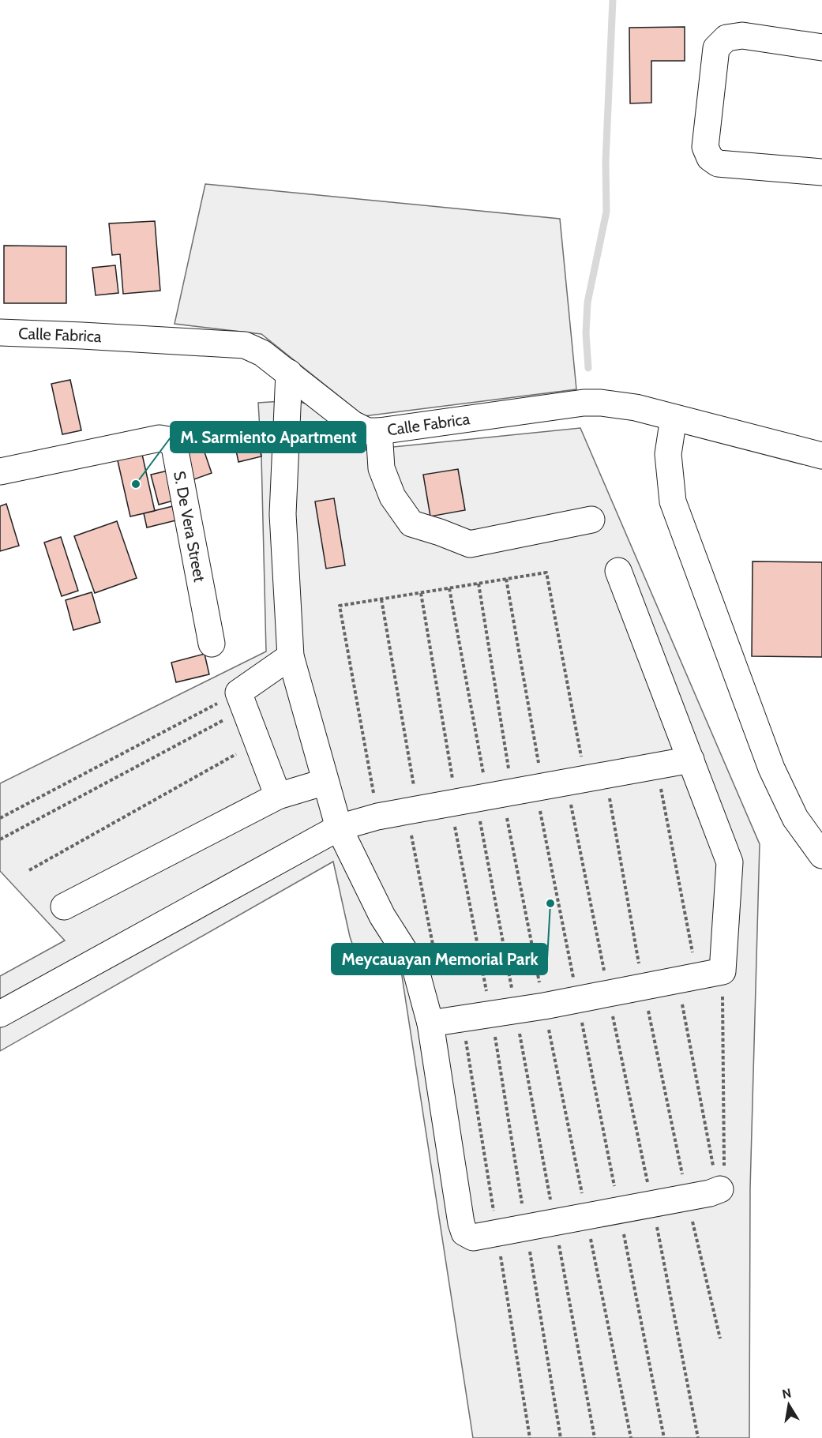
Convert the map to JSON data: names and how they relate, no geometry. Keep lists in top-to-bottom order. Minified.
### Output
{"streets":{"street":["Calle Fabrica","S. De Vera Street"]},"places":["M. Sarmiento Apartment","Meycauayan Memorial Park"],"north":"top"}
